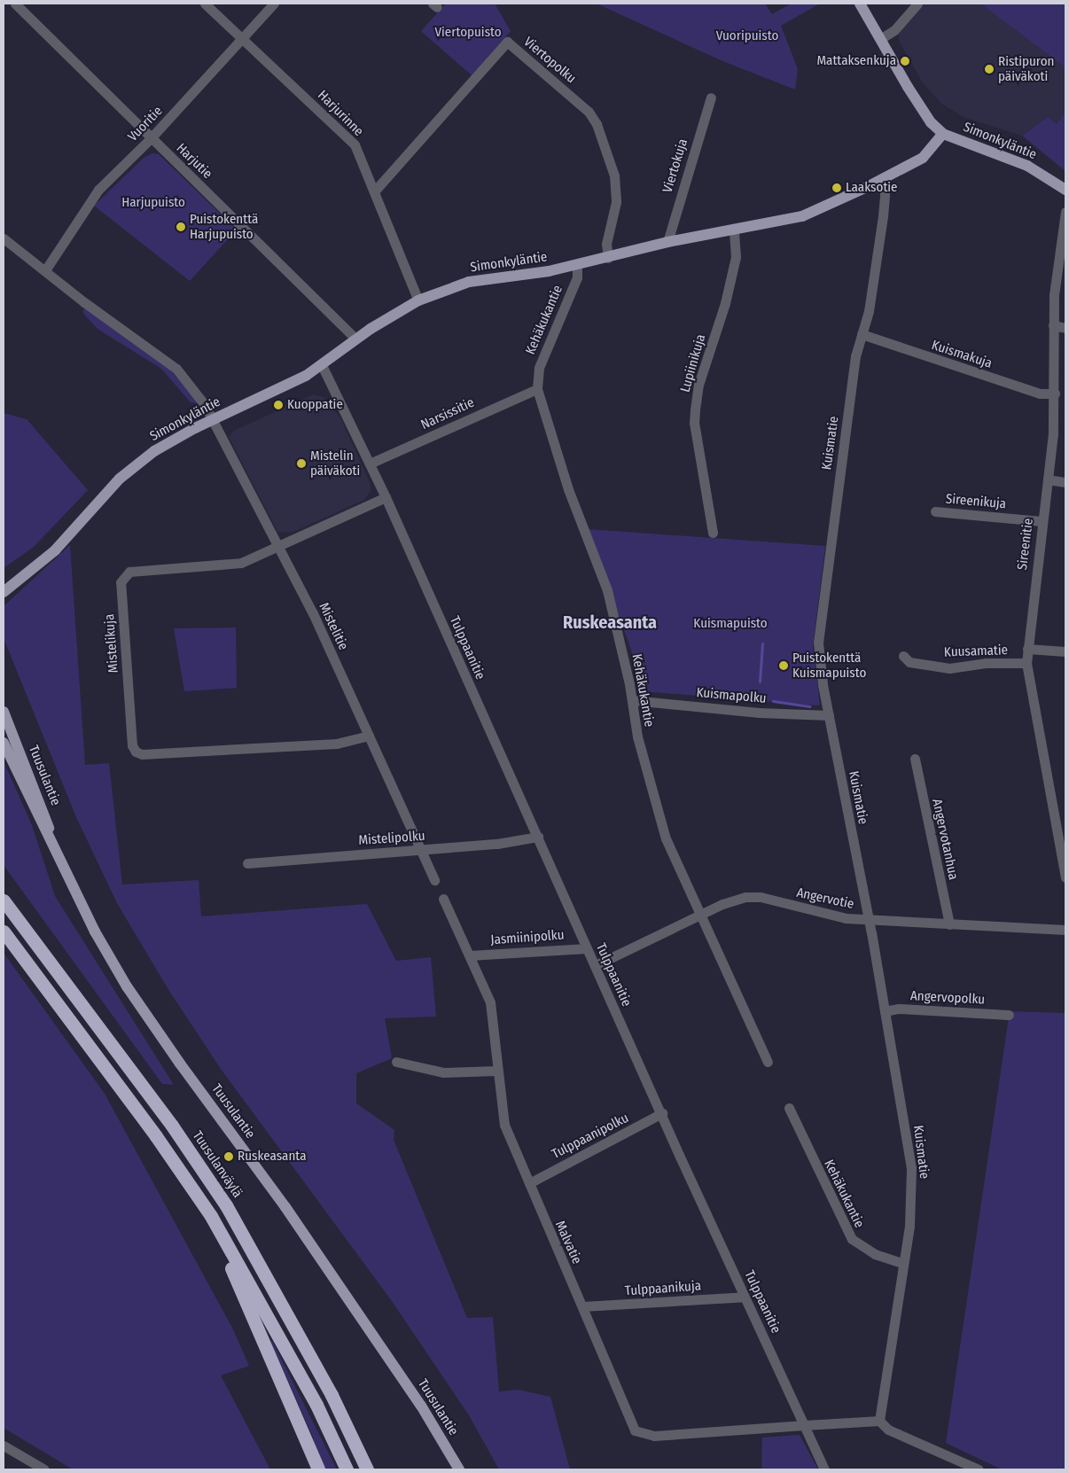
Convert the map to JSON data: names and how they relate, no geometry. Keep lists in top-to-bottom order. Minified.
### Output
{"streets":{"highway":["Tuusulanväylä"],"main road":["Simonkyläntie","Tuusulantie"],"street":["Viertopolku","Harjurinne","Vuoritie","Harjutie","Viertokuja","Kehäkukantie","Kuismakuja","Lupiinikuja","Narsissitie","Kuismatie","Sireenikuja","Sireenitie","Mistelitie","Mistelikuja","Tulppaanitie","Kuusamatie","Kuismapolku","Mistelipolku","Angervotanhua","Angervotie","Jasmiinipolku","Angervopolku","Tulppaanipolku","Malvatie","Tulppaanikuja"]},"crossings":[["Viertopolku","Harjurinne"],["Viertopolku","Simonkyläntie"],["Harjurinne","Vuoritie"],["Harjurinne","Simonkyläntie"],["Vuoritie","Harjutie"],["Simonkyläntie","Harjutie"],["Simonkyläntie","Viertokuja"],["Simonkyläntie","Kehäkukantie"],["Simonkyläntie","Lupiinikuja"],["Simonkyläntie","Kuismatie"],["Simonkyläntie","Mistelitie"],["Simonkyläntie","Tulppaanitie"],["Kehäkukantie","Narsissitie"],["Kehäkukantie","Kuismatie"],["Kehäkukantie","Kuismapolku"],["Kehäkukantie","Angervotie"],["Kuismakuja","Kuismatie"],["Kuismakuja","Sireenitie"],["Narsissitie","Tulppaanitie"],["Kuismatie","Kuismapolku"],["Kuismatie","Angervotie"],["Kuismatie","Angervopolku"],["Sireenikuja","Sireenitie"],["Sireenitie","Kuusamatie"],["Mistelitie","Mistelikuja"],["Mistelitie","Mistelipolku"],["Mistelikuja","Tulppaanitie"],["Tulppaanitie","Mistelipolku"],["Tulppaanitie","Angervotie"],["Tulppaanitie","Jasmiinipolku"],["Tulppaanitie","Tulppaanipolku"],["Tulppaanitie","Malvatie"],["Tulppaanitie","Tulppaanikuja"],["Angervotanhua","Angervotie"],["Jasmiinipolku","Malvatie"],["Tulppaanipolku","Malvatie"],["Malvatie","Tulppaanikuja"]],"districts":["Ruskeasanta"],"parks":["Viertopuisto","Vuoripuisto","Harjupuisto","Kuismapuisto"],"places":["Mattaksenkuja","Ristipuron päiväkoti","Laaksotie","Puistokenttä Harjupuisto","Kuoppatie","Mistelin päiväkoti","Puistokenttä Kuismapuisto","Ruskeasanta"]}
